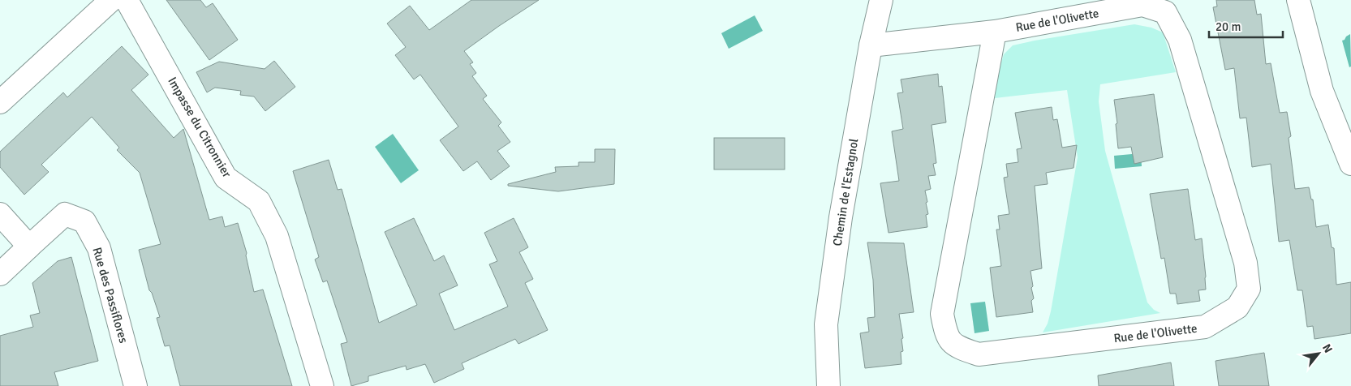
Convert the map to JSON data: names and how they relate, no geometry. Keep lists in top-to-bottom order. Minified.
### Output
{"streets":{"street":["Rue de l'Olivette","Impasse du Citronnier","Chemin de l'Estagnol","Rue des Passiflores"]},"crossings":[["Rue de l'Olivette","Chemin de l'Estagnol"]],"scale_bar":"20 m","north":"top right"}
